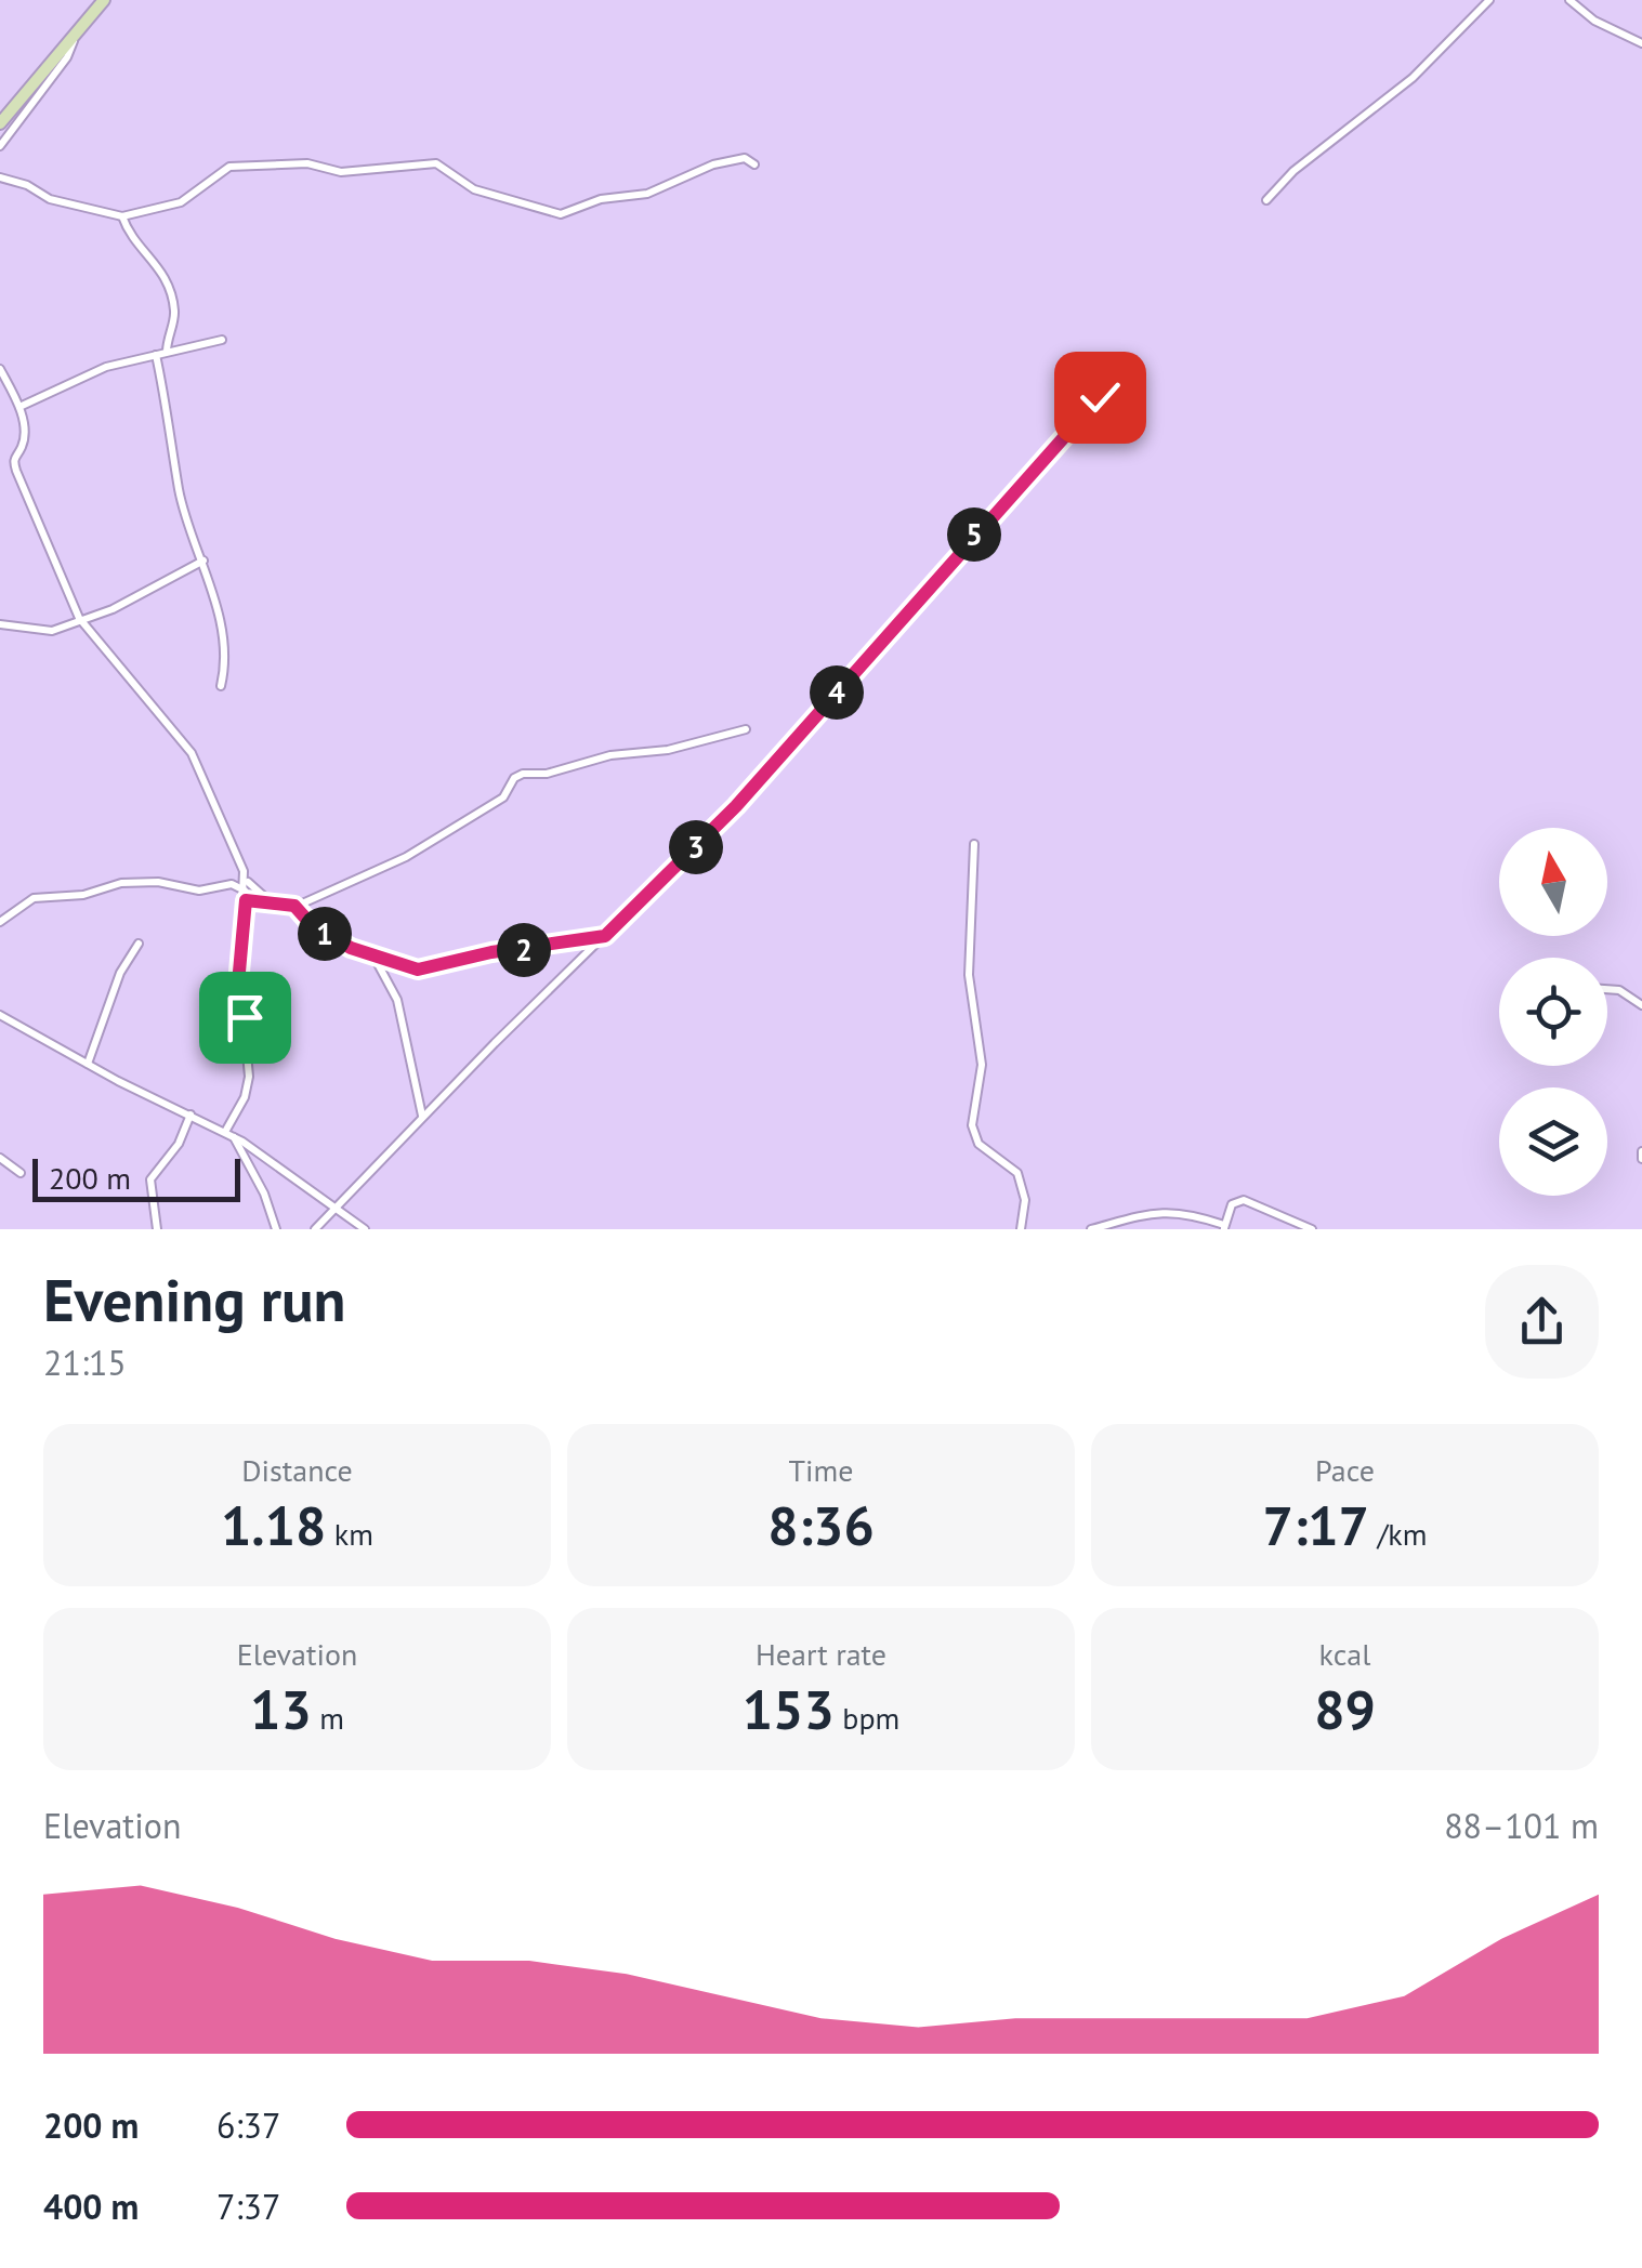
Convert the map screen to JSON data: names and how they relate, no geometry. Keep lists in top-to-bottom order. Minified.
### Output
{"scale_bar":"200 m","north":"top","page":{"pins":["5","4","3","1","2"],"scale":"200 m","heading":["Evening run","21:15"],"stats":[["Distance","1.18 km"],["Time","8:36"],["Pace","7:17 /km"],["Elevation","13 m"],["Heart rate","153 bpm"],["kcal","89"]],"chart":["Elevation","88–101 m"],"list":[{"name":"200 m","note":"6:37"},{"name":"400 m","note":"7:37"}]}}
